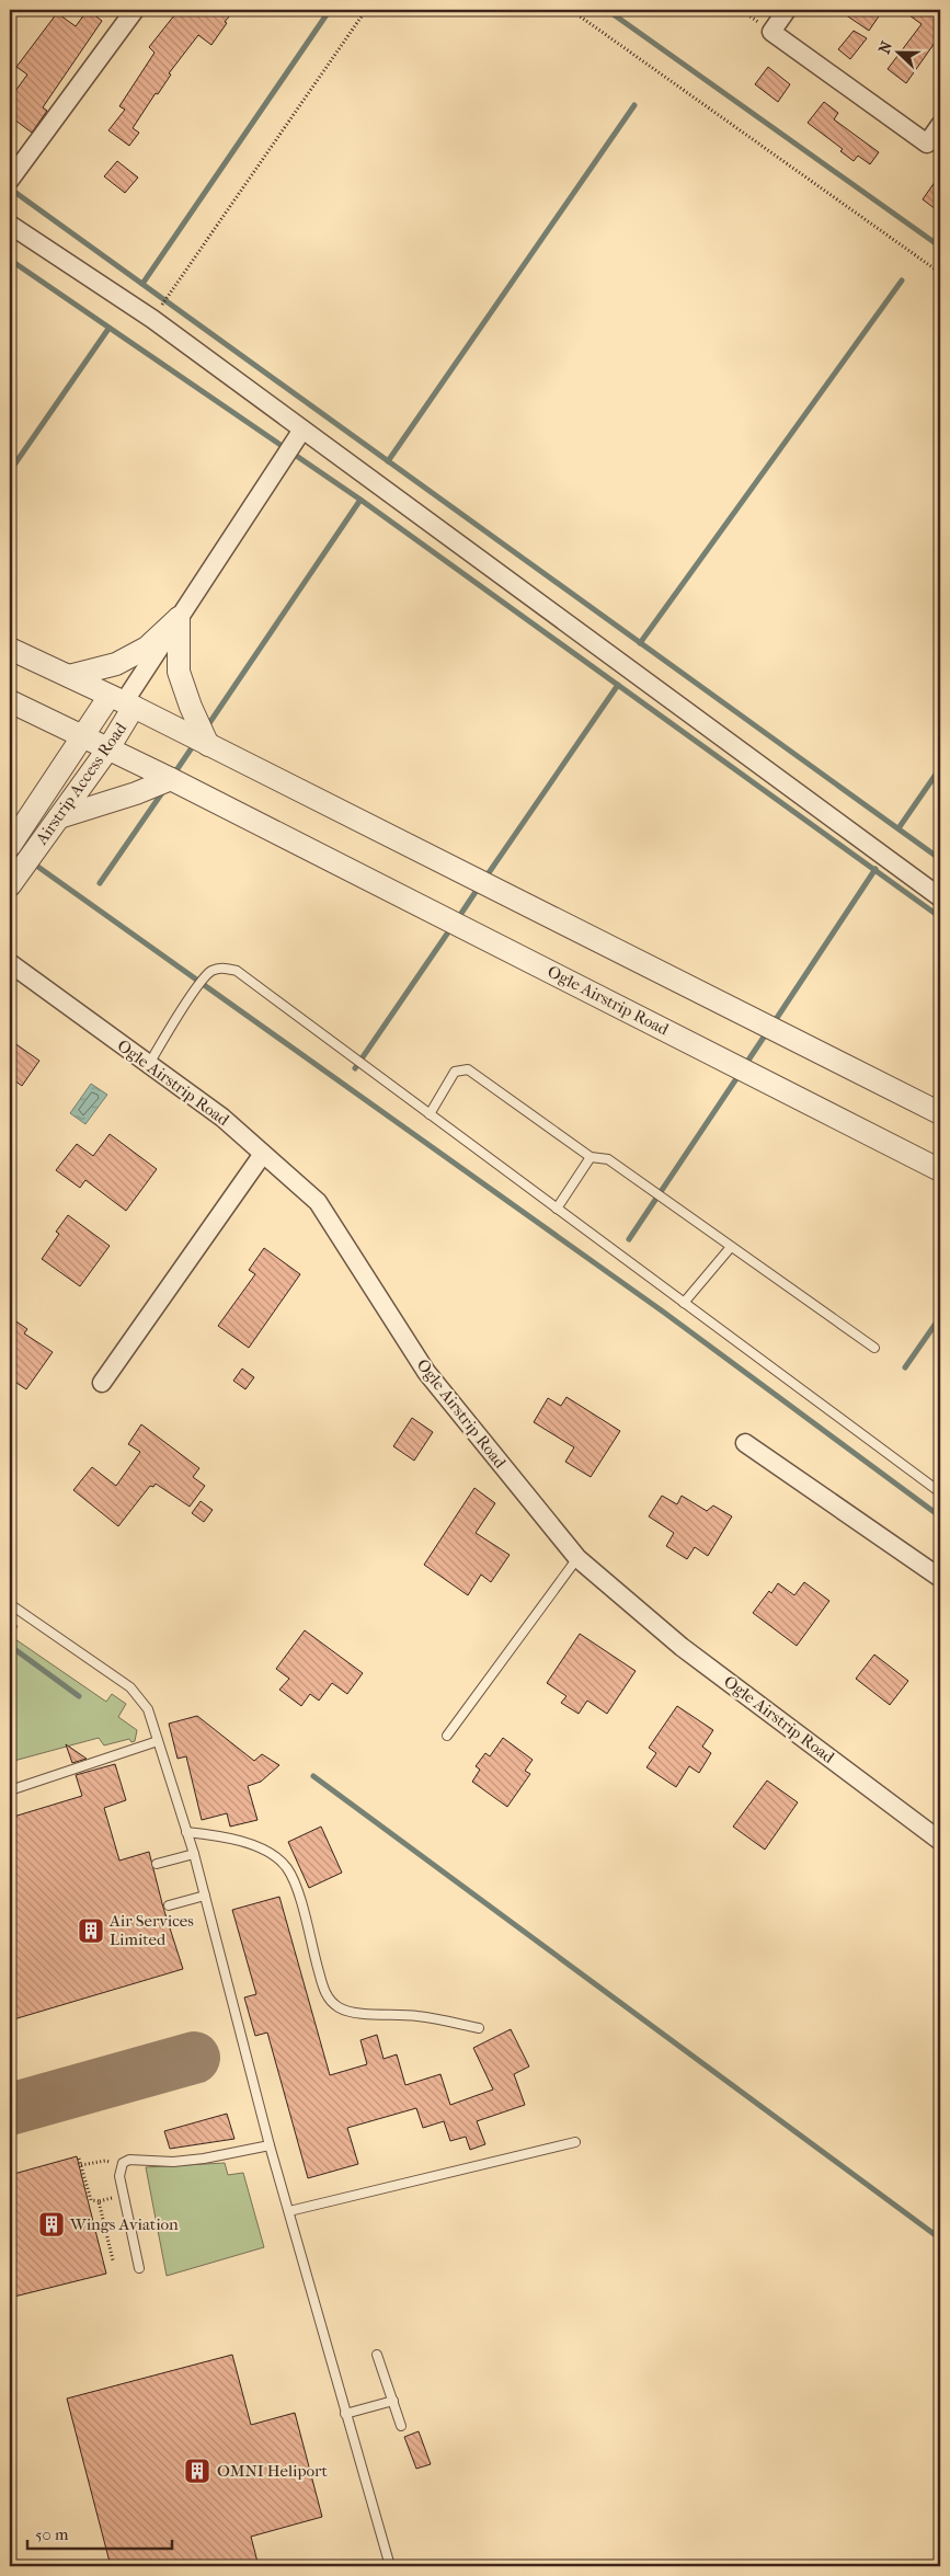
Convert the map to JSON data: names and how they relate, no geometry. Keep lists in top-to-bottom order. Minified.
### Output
{"streets":{"street":["Airstrip Access Road","Ogle Airstrip Road"]},"crossings":[["Airstrip Access Road","Ogle Airstrip Road"]],"places":{"building":["Air Services Limited","Wings Aviation","OMNI Heliport"]},"scale_bar":"50 m","north":"left"}
